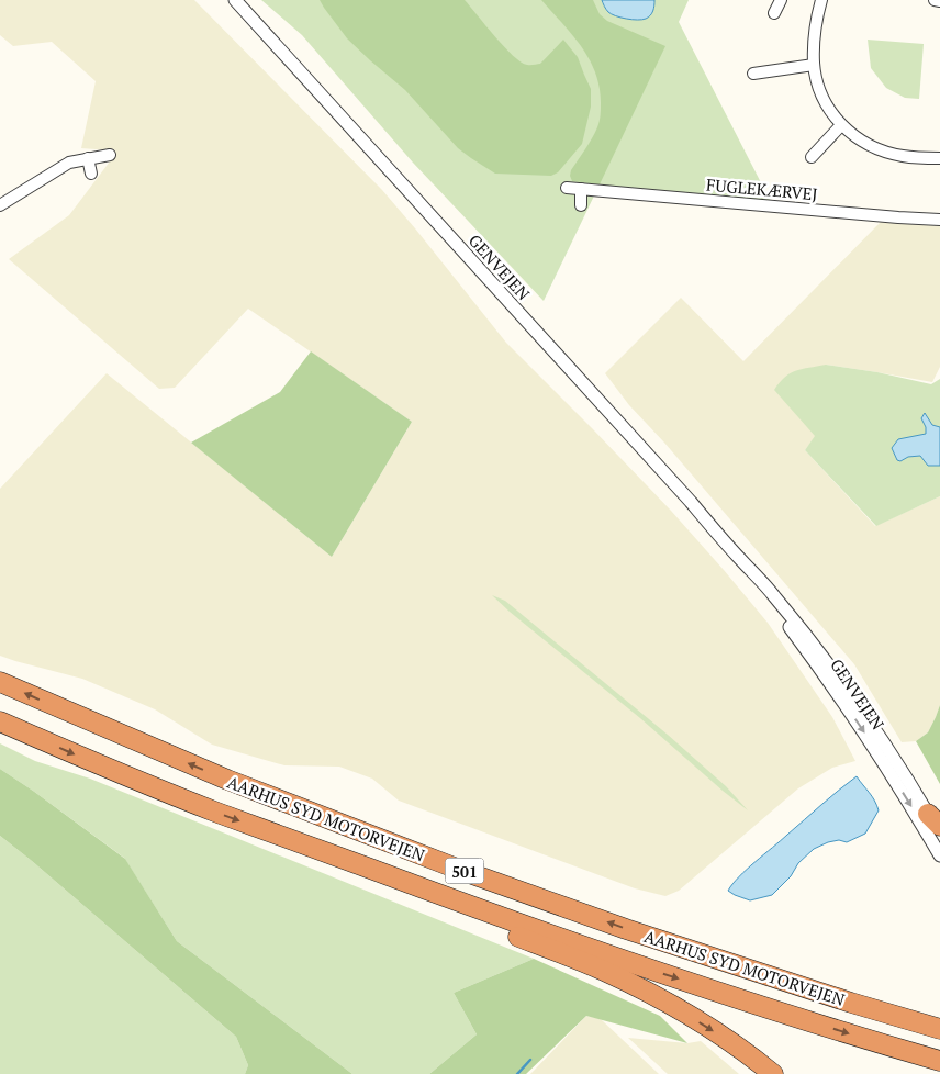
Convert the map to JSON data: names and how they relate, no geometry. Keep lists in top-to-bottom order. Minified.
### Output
{"streets":{"highway":["AARHUS SYD MOTORVEJEN","501"],"street":["FUGLEKÆRVEJ","GENVEJEN"]}}
